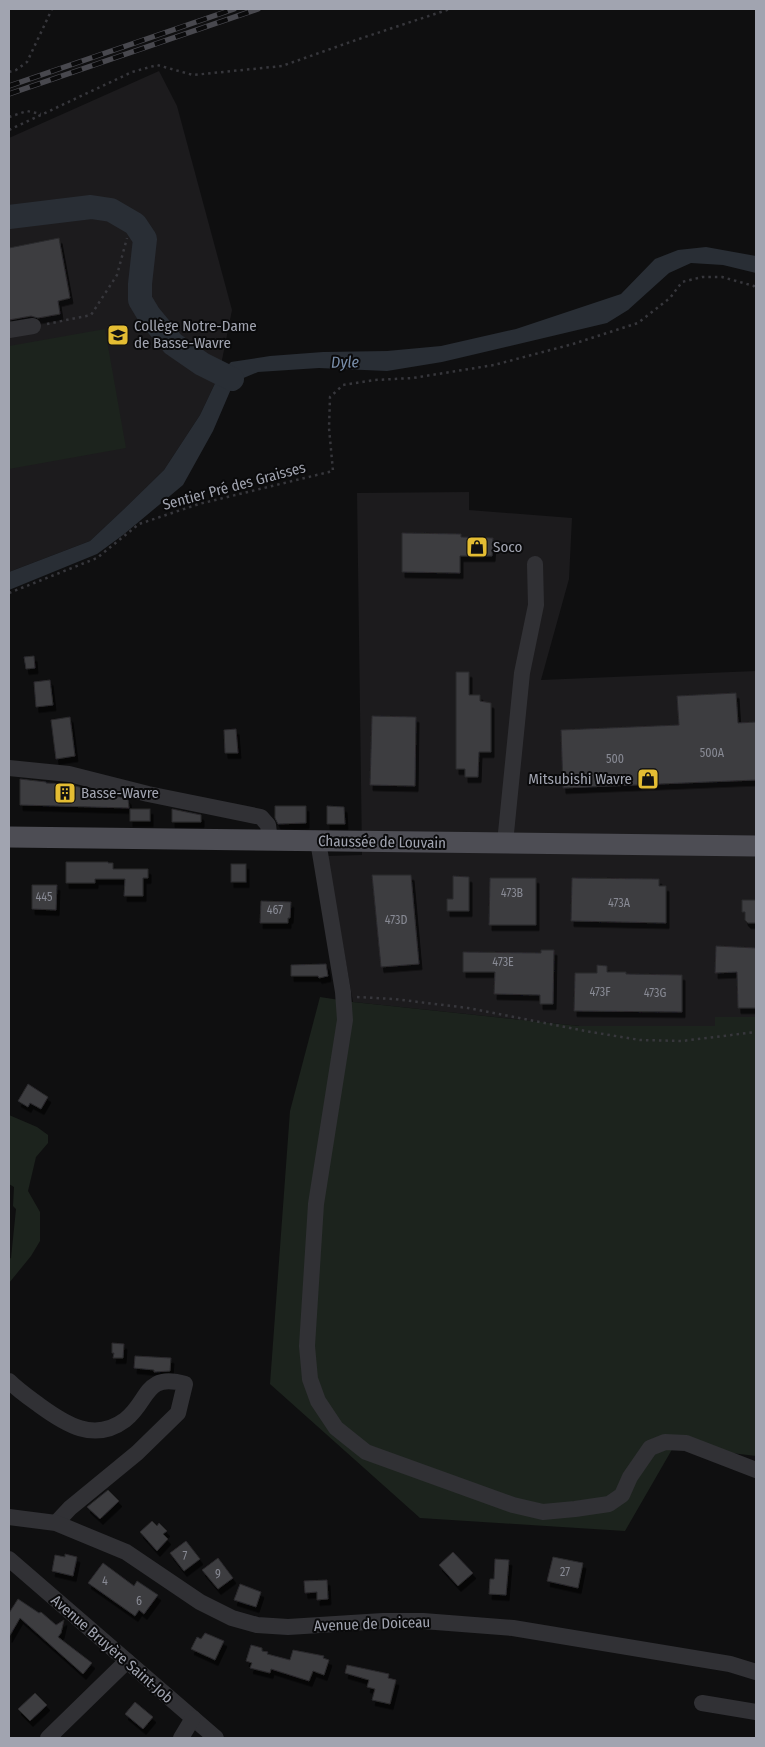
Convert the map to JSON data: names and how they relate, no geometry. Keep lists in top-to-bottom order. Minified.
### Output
{"streets":{"main road":["Chaussée de Louvain"],"street":["Avenue de Doiceau","Avenue Bruyère Saint-Job"],"path":["Sentier Pré des Graisses"]},"water":["Dyle"],"places":{"school or university":["Collège Notre-Dame de Basse-Wavre"],"shop":["Soco","Mitsubishi Wavre"],"building":["Basse-Wavre"]},"house_numbers":["500A","500","473B","445","473A","467","473D","473E","473F","473G","7","27","9","4","6"]}
